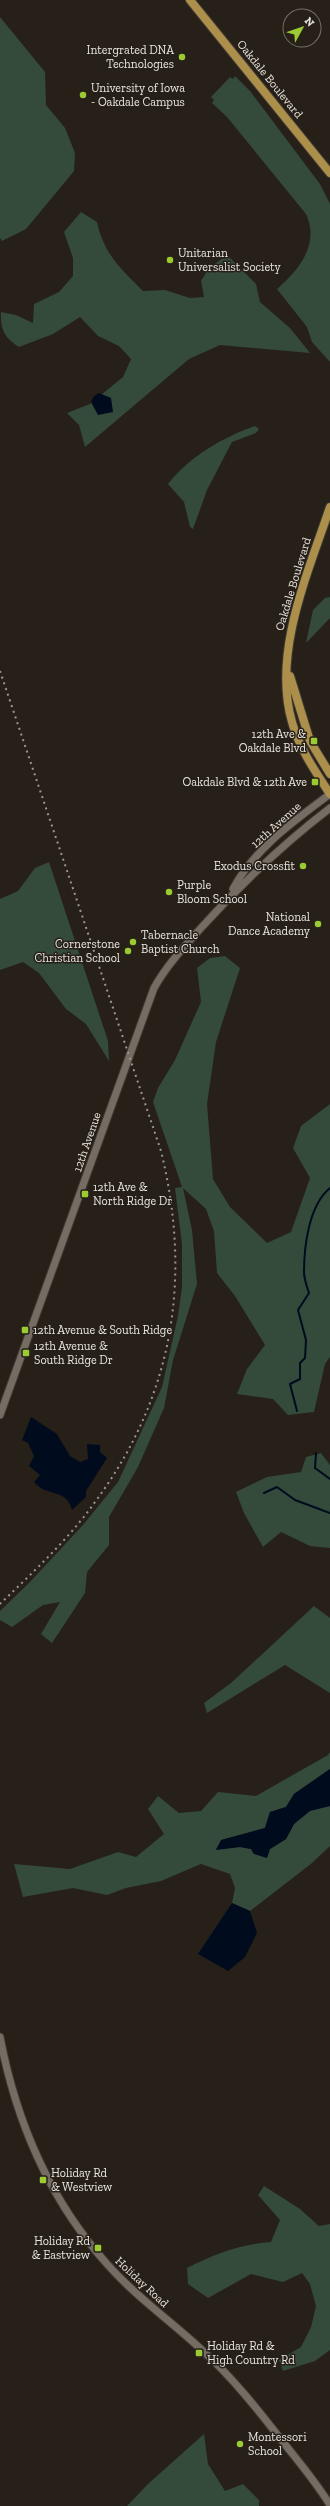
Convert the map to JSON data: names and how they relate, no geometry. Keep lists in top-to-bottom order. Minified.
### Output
{"streets":{"main road":["Oakdale Boulevard"],"street":["12th Avenue","Holiday Road"]},"crossings":[["Oakdale Boulevard","12th Avenue"]],"places":{"other":["Intergrated DNA Technologies","University of Iowa - Oakdale Campus","Unitarian Universalist Society","Exodus Crossfit","Purple Bloom School","National Dance Academy","Tabernacle Baptist Church","Cornerstone Christian School","Montessori School"],"transit":["12th Ave & Oakdale Blvd","Oakdale Blvd & 12th Ave","12th Ave & North Ridge Dr","12th Avenue & South Ridge","12th Avenue & South Ridge Dr","Holiday Rd & Westview","Holiday Rd & Eastview","Holiday Rd & High Country Rd"]},"north":"top right"}
